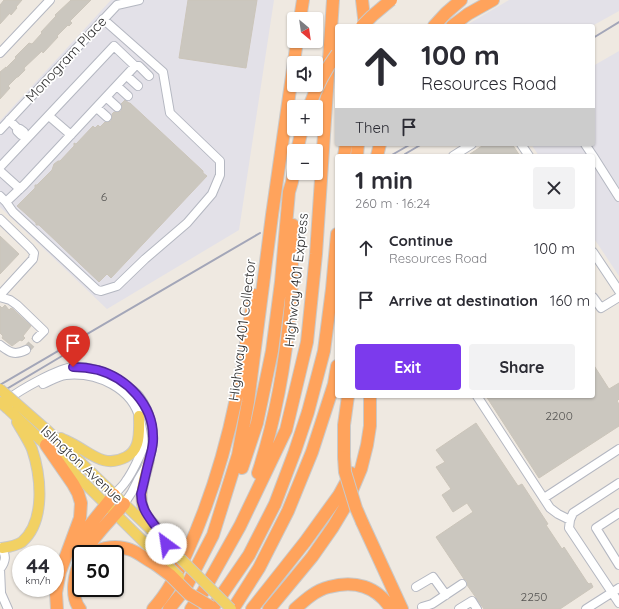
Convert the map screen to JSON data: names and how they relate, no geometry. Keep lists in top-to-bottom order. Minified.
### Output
{"streets":{"highway":["Highway 401 Express","Highway 401 Collector"],"main road":["Islington Avenue"],"street":["Monogram Place"]},"house_numbers":["6","2200","2250"],"north":"bottom right","page":{"map_buttons":["+","−"],"turn":["100 m","Resources Road"],"then":"Then","heading":["1 min","260 m · 16:24"],"list":[{"name":"Continue","note":"Resources Road","value":"100 m"},{"name":"Arrive at destination","value":"160 m"}],"buttons":["Exit","Share"],"speed":"44 km/h","limit":"50"}}
